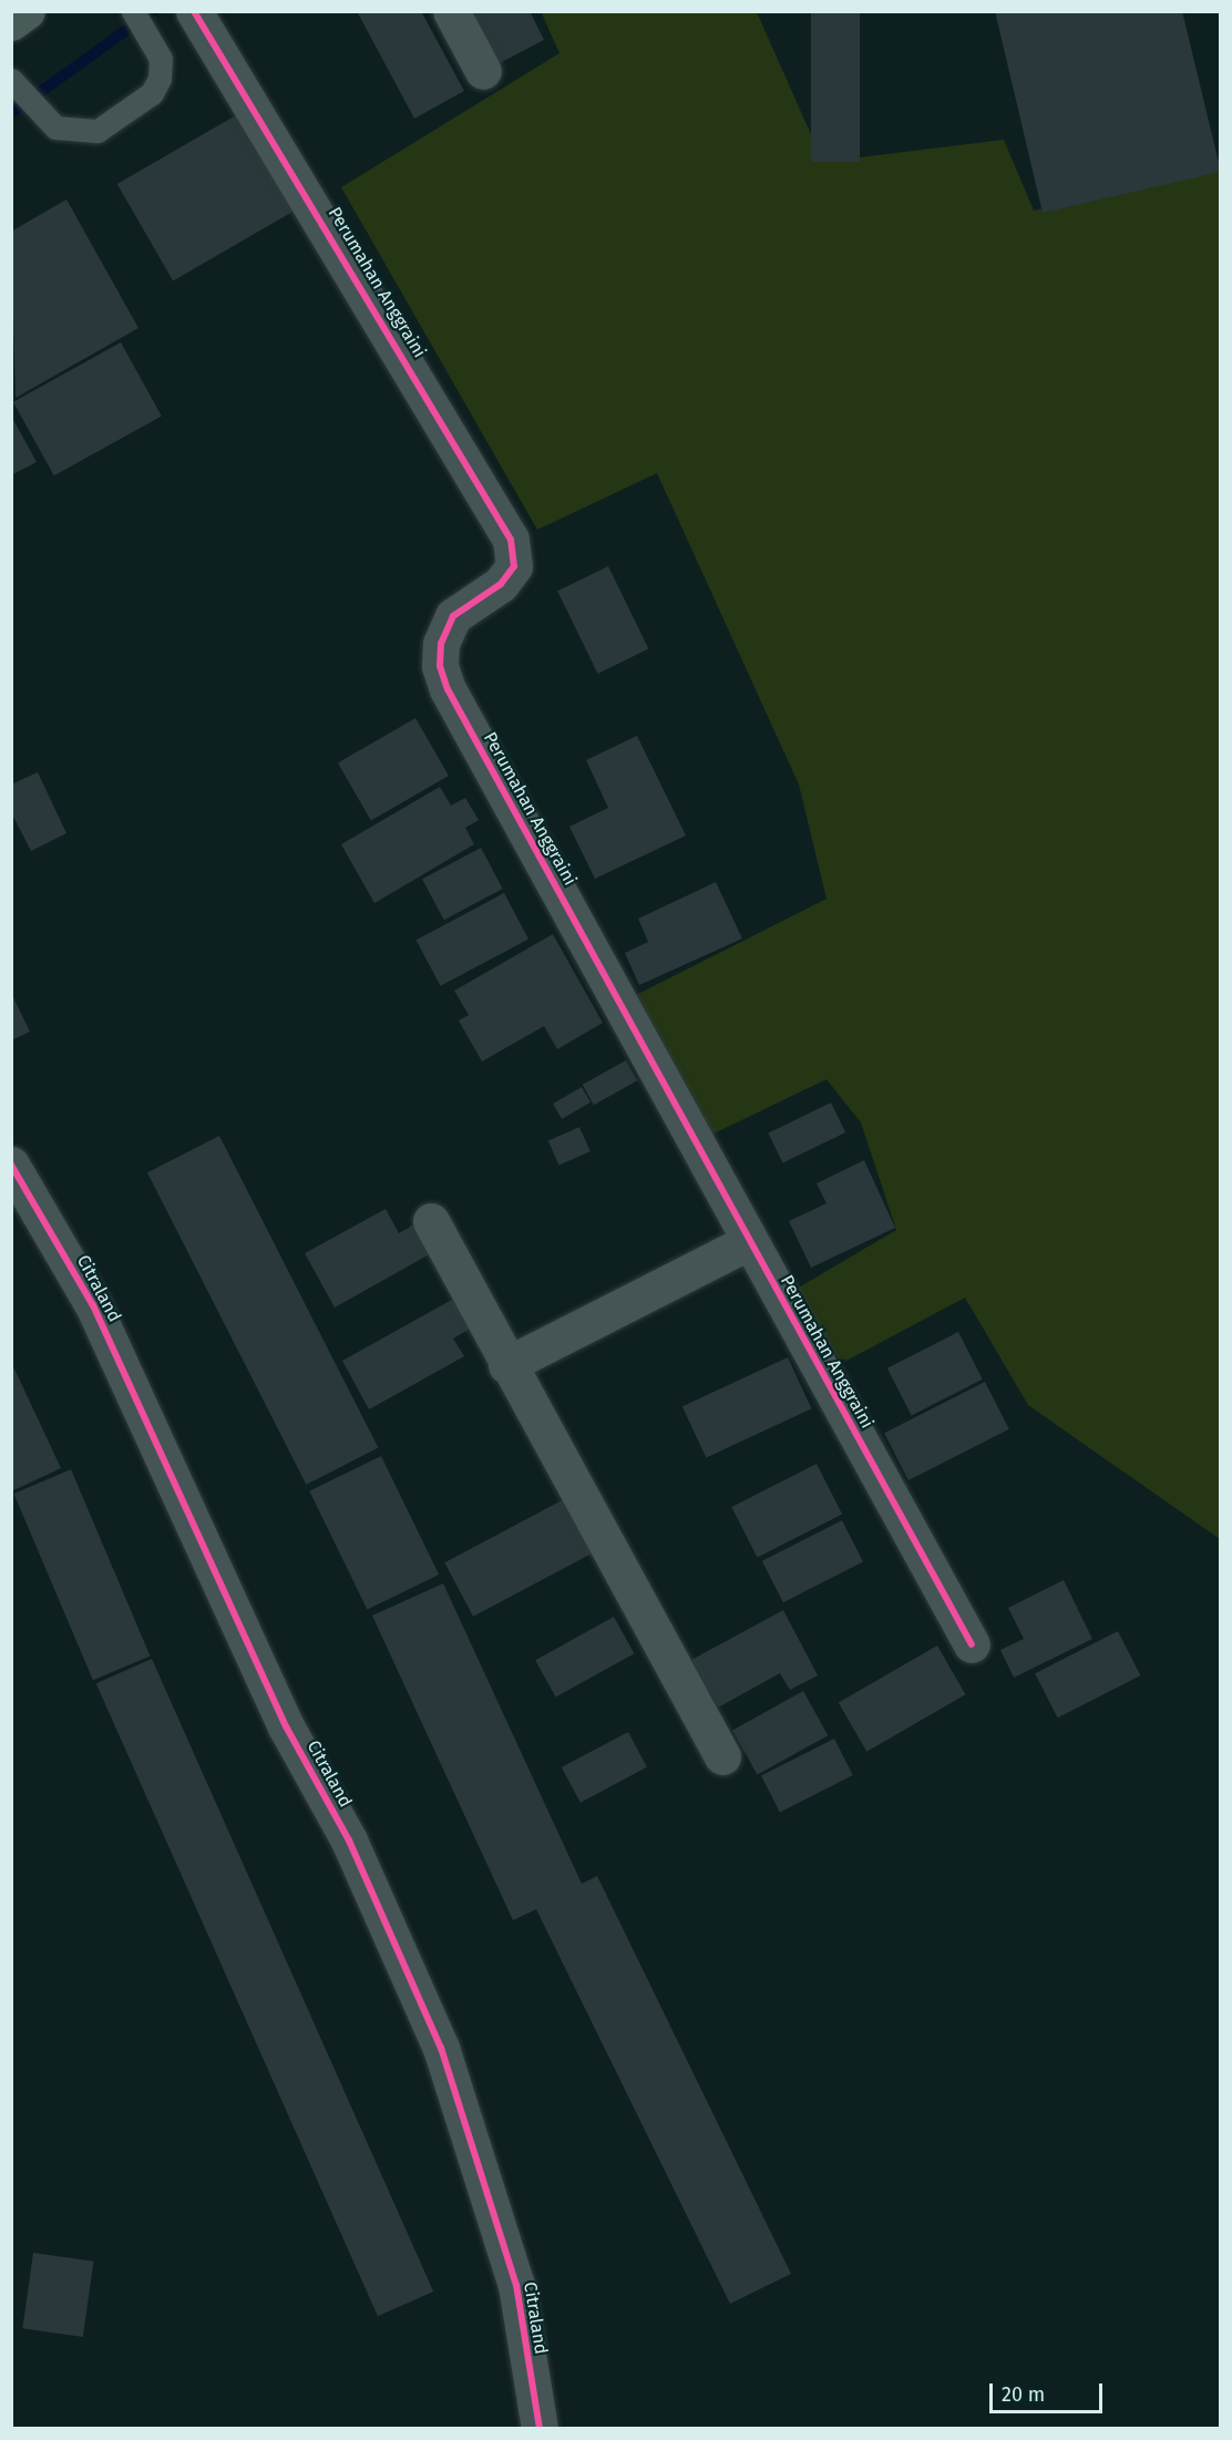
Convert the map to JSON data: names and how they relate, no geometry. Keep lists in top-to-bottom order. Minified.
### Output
{"streets":{"street":["Perumahan Anggraini","Citraland"]},"scale_bar":"20 m"}
